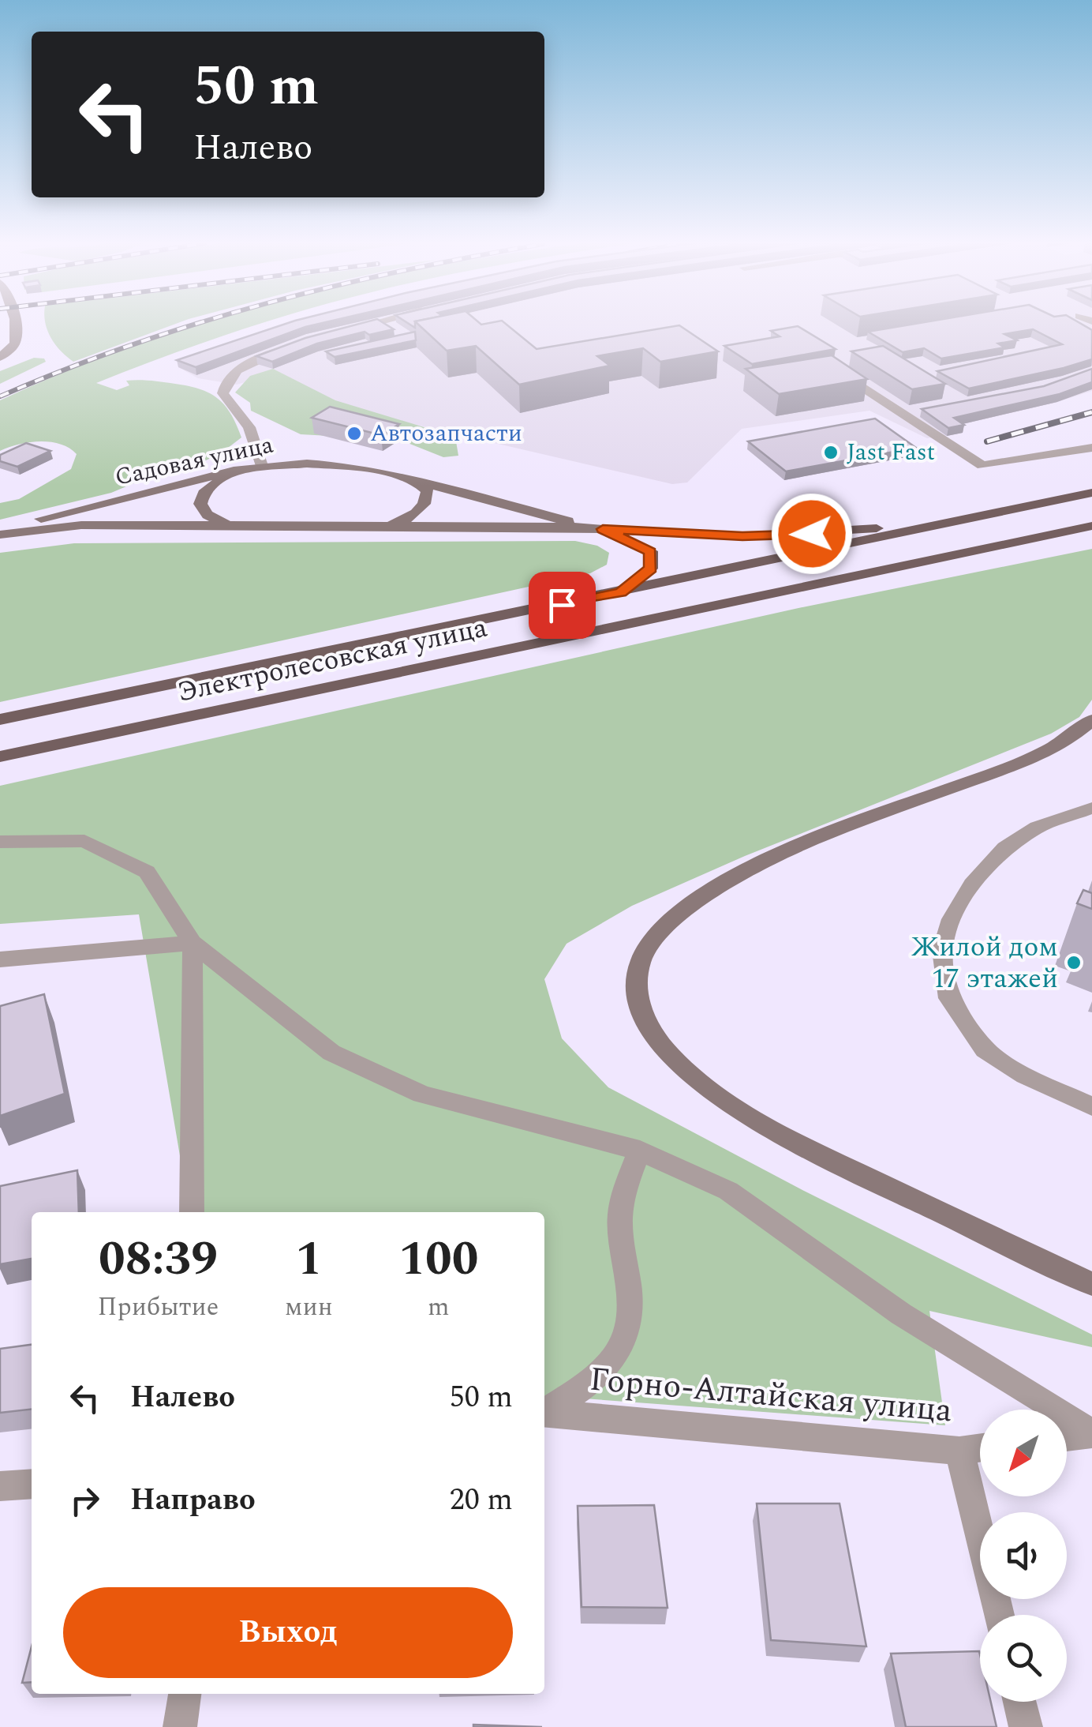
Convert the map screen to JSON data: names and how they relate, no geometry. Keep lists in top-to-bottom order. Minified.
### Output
{"streets":{"main road":["Электролесовская улица"],"street":["Садовая улица","Горно-Алтайская улица"]},"places":["Автозапчасти","Jast Fast","Жилой дом 17 этажей"],"north":"bottom left","page":{"turn":["50 m","Налево"],"eta":["08:39","Прибытие","1","мин","100","m"],"list":[{"name":"Налево","value":"50 m"},{"name":"Направо","value":"20 m"}],"buttons":"Выход"}}
